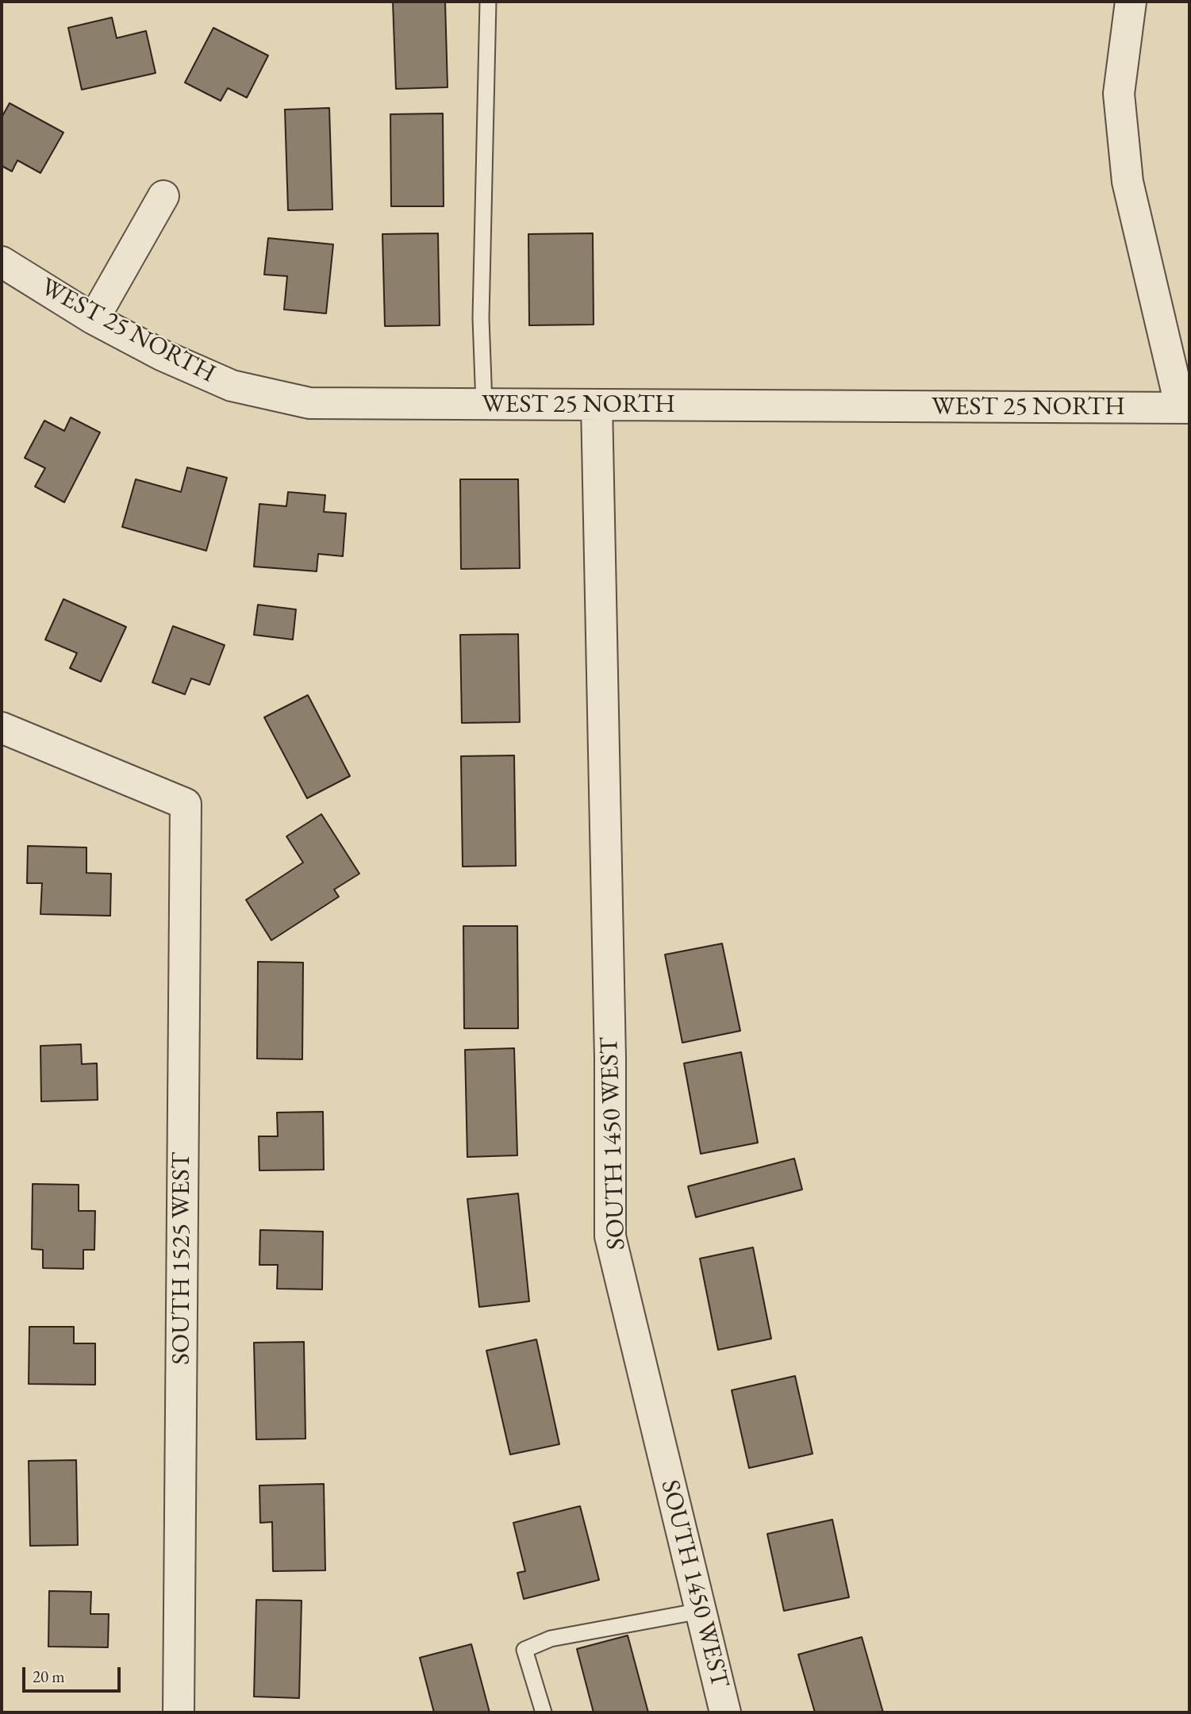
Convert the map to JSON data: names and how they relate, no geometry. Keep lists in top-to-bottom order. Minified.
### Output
{"streets":{"street":["WEST 25 NORTH","SOUTH 1450 WEST","SOUTH 1525 WEST"]},"crossings":[["WEST 25 NORTH","SOUTH 1450 WEST"]],"scale_bar":"20 m"}
